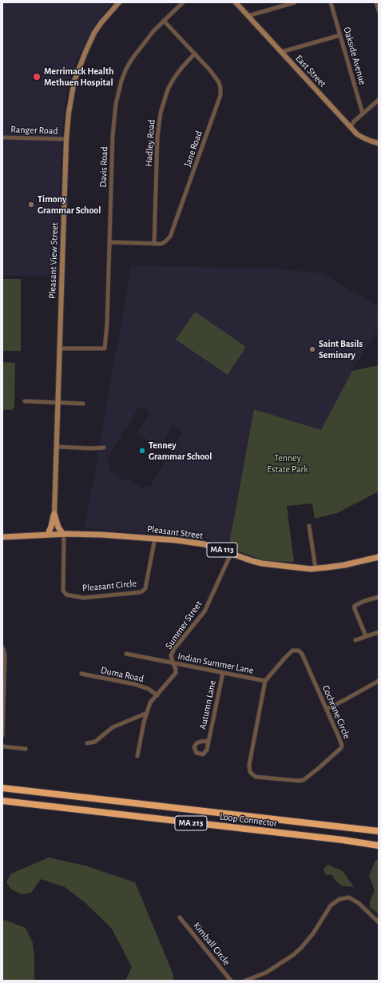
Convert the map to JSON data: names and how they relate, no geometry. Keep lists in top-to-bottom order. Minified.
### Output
{"streets":{"highway":["Loop Connector","MA 213"],"main road":["Pleasant Street","MA 113"],"street":["Oakside Avenue","East Street","Ranger Road","Hadley Road","Jane Road","Davis Road","Pleasant View Street","Pleasant Circle","Summer Street","Indian Summer Lane","Duma Road","Autumn Lane","Cochrane Circle","Kimball Circle"]},"crossings":[["Ranger Road","Pleasant View Street"],["Hadley Road","Jane Road"],["Jane Road","Davis Road"],["Davis Road","Pleasant View Street"],["Pleasant Street","Pleasant Circle"],["Pleasant Street","Summer Street"],["Summer Street","Indian Summer Lane"],["Summer Street","Duma Road"],["Indian Summer Lane","Autumn Lane"],["Indian Summer Lane","Cochrane Circle"]],"parks":["Tenney Estate Park"],"places":["Merrimack Health Methuen Hospital","Timony Grammar School","Saint Basils Seminary","Tenney Grammar School"]}
